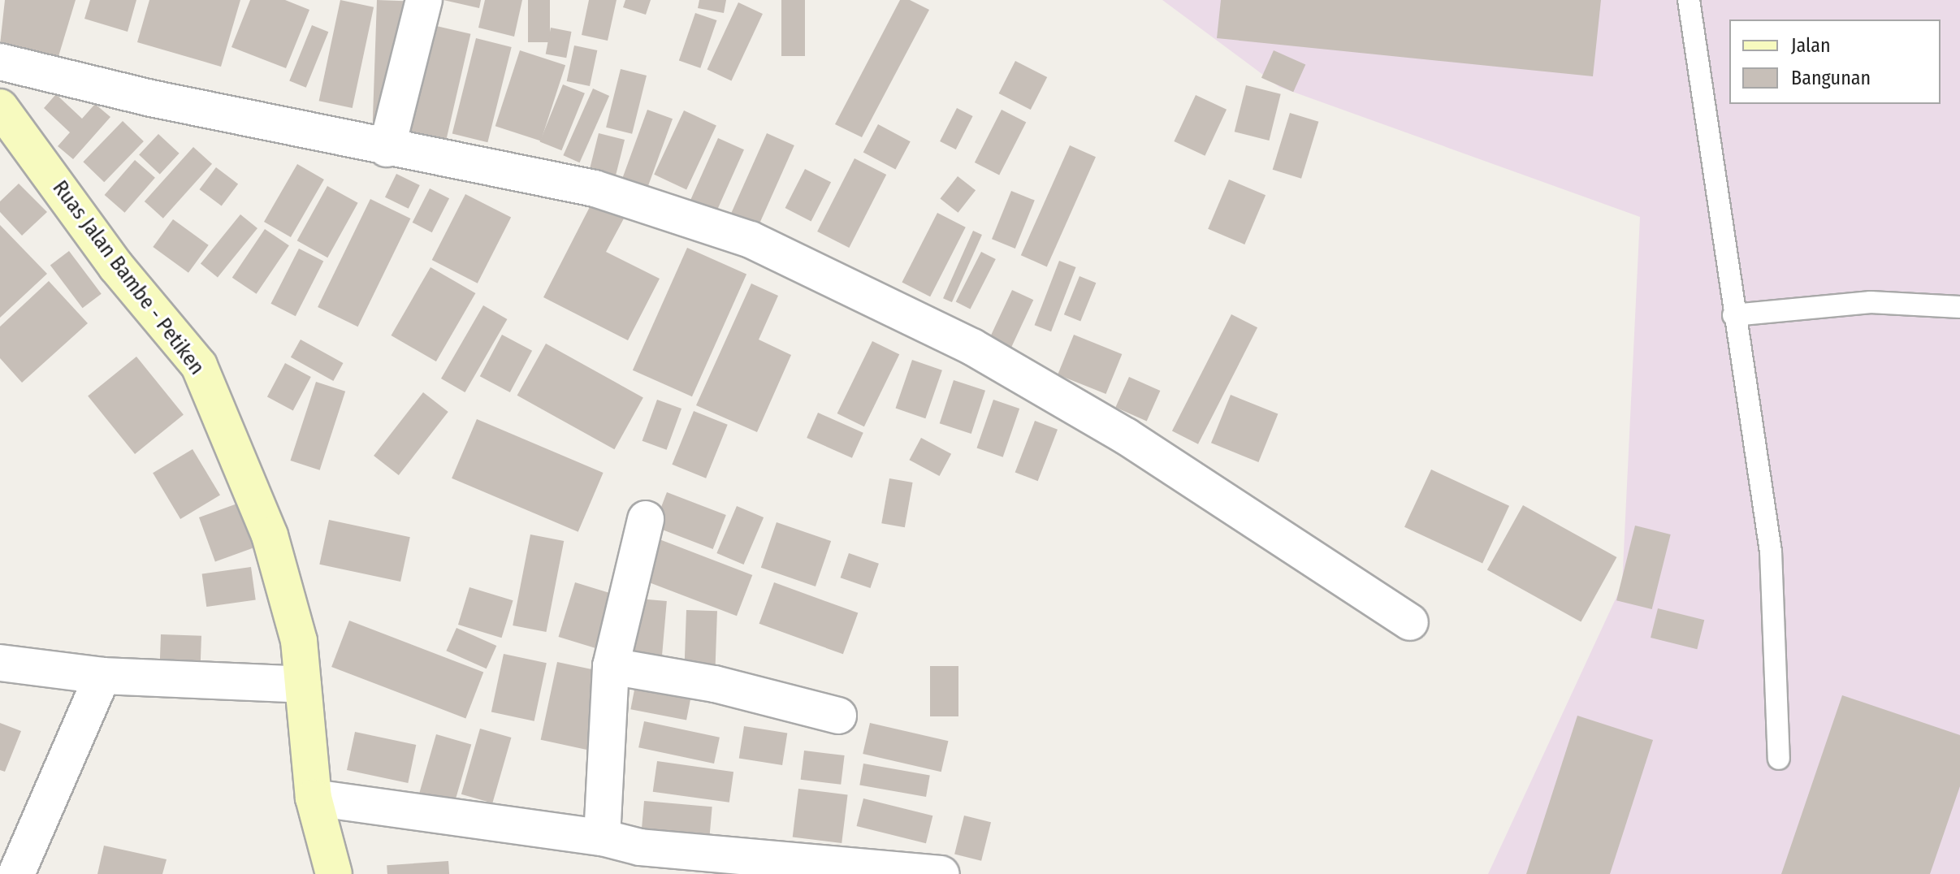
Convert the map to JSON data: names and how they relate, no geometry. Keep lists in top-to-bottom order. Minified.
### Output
{"streets":{"main road":["Ruas Jalan Bambe - Petiken"]},"legend":["Jalan","Bangunan"]}
